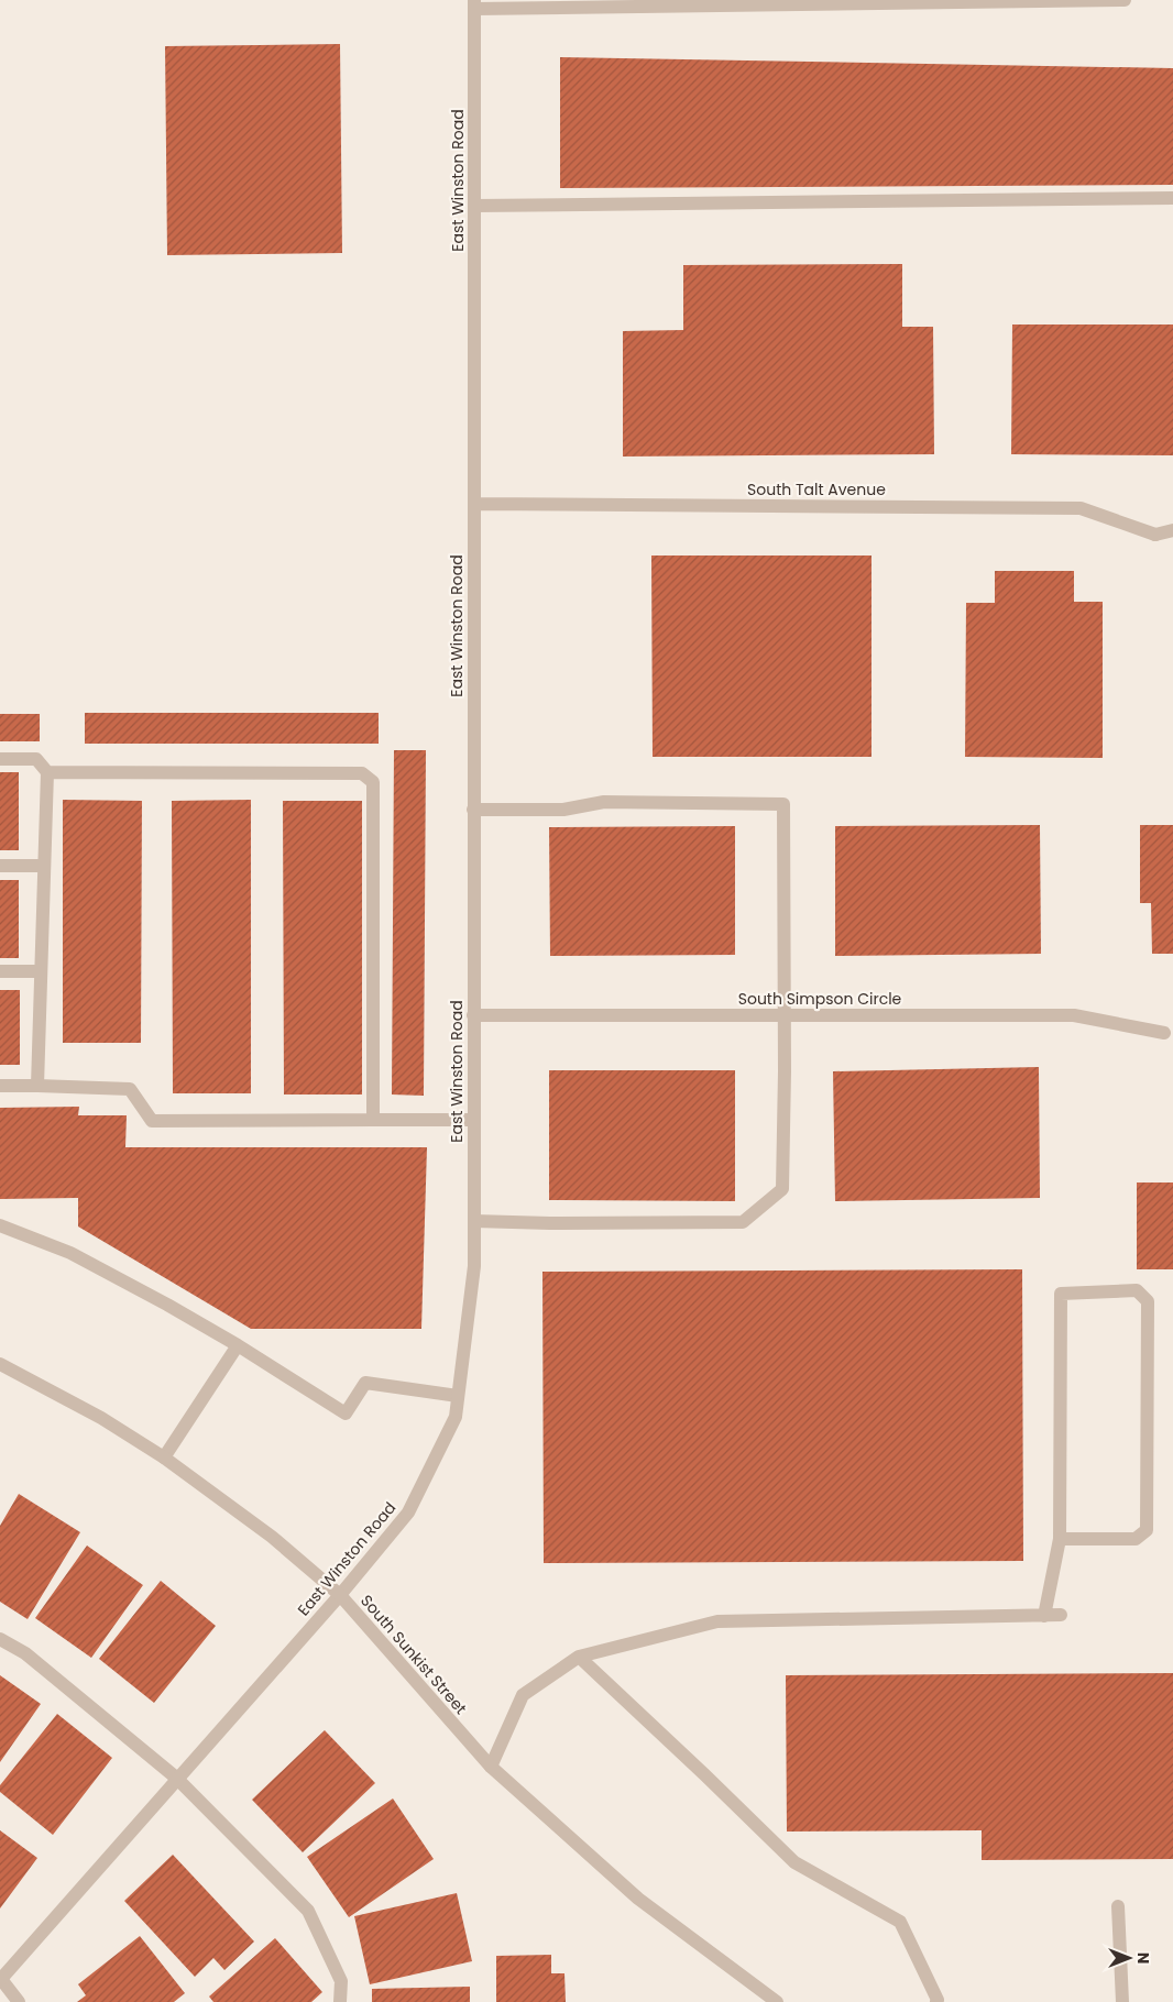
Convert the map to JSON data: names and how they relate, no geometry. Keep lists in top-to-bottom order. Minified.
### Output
{"streets":{"street":["East Winston Road","South Talt Avenue","South Simpson Circle","South Sunkist Street"]},"crossings":[["East Winston Road","South Talt Avenue"],["East Winston Road","South Simpson Circle"],["East Winston Road","South Sunkist Street"]],"north":"right"}
